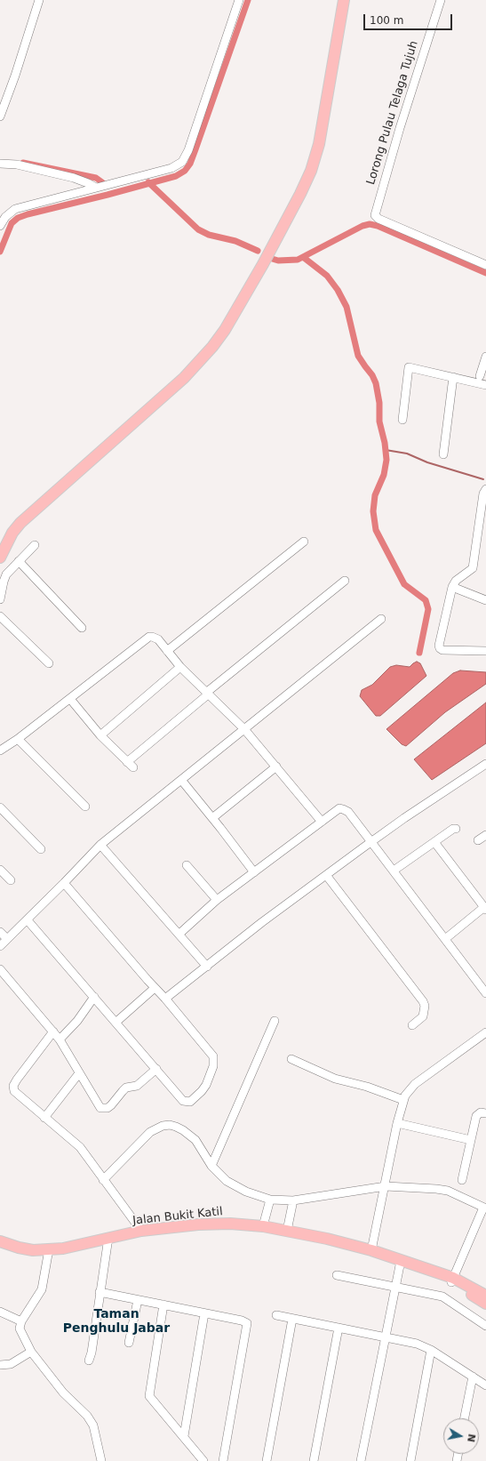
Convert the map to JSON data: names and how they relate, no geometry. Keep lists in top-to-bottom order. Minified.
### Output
{"streets":{"main road":["Jalan Bukit Katil"],"street":["Lorong Pulau Telaga Tujuh"]},"districts":["Taman Penghulu Jabar"],"scale_bar":"100 m","north":"right"}
